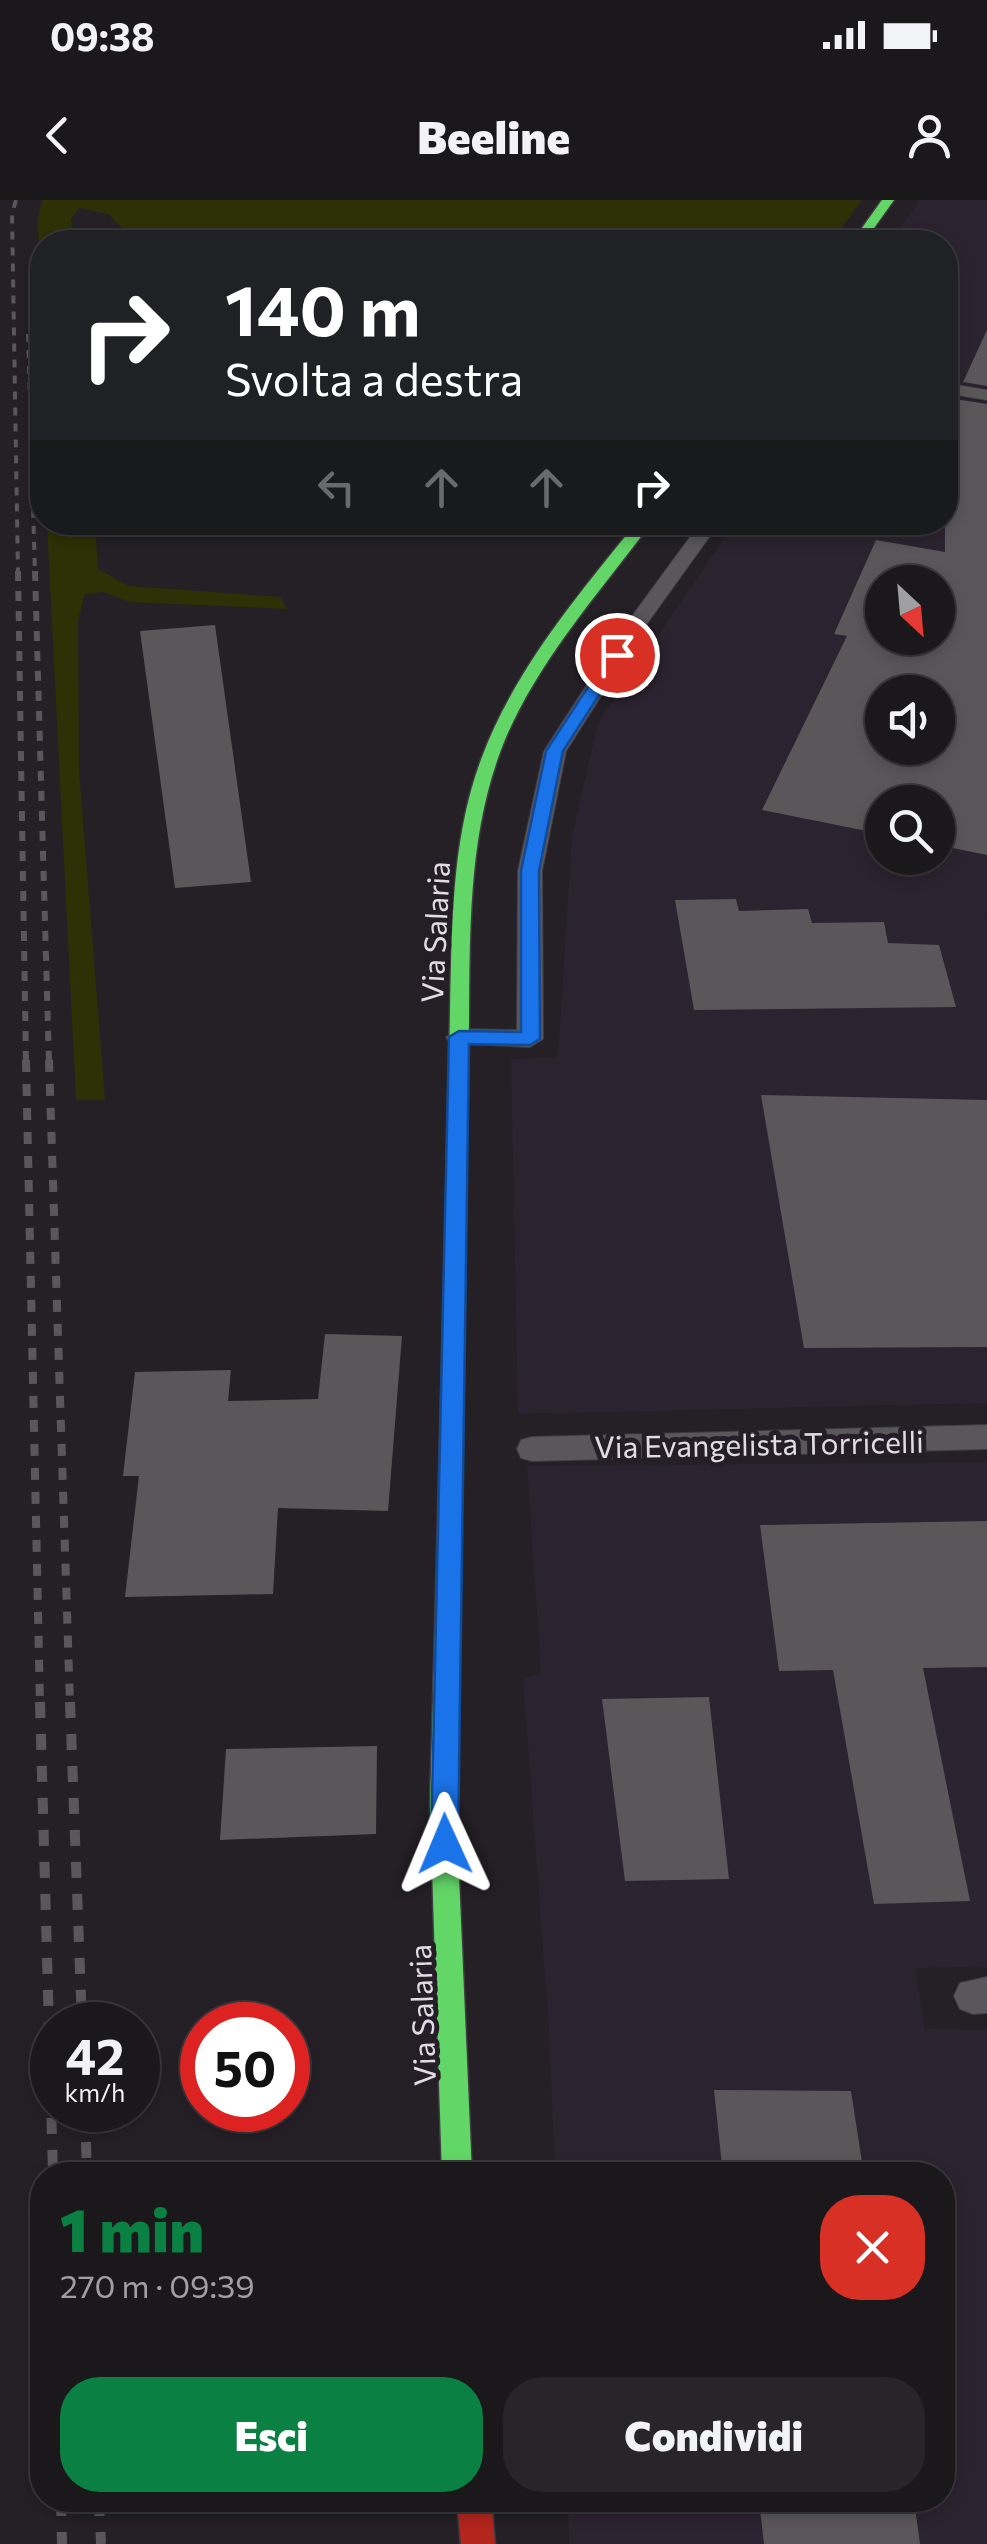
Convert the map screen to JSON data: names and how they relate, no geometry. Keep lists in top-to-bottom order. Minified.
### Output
{"streets":{"main road":["Via Salaria"],"lane":["Via Evangelista Torricelli"]},"north":"bottom right","page":{"status":"09:38","header":"Beeline","turn":["140 m","Svolta a destra"],"speed":"42 km/h","limit":"50","heading":["1 min","270 m · 09:39"],"buttons":["Esci","Condividi"]}}
